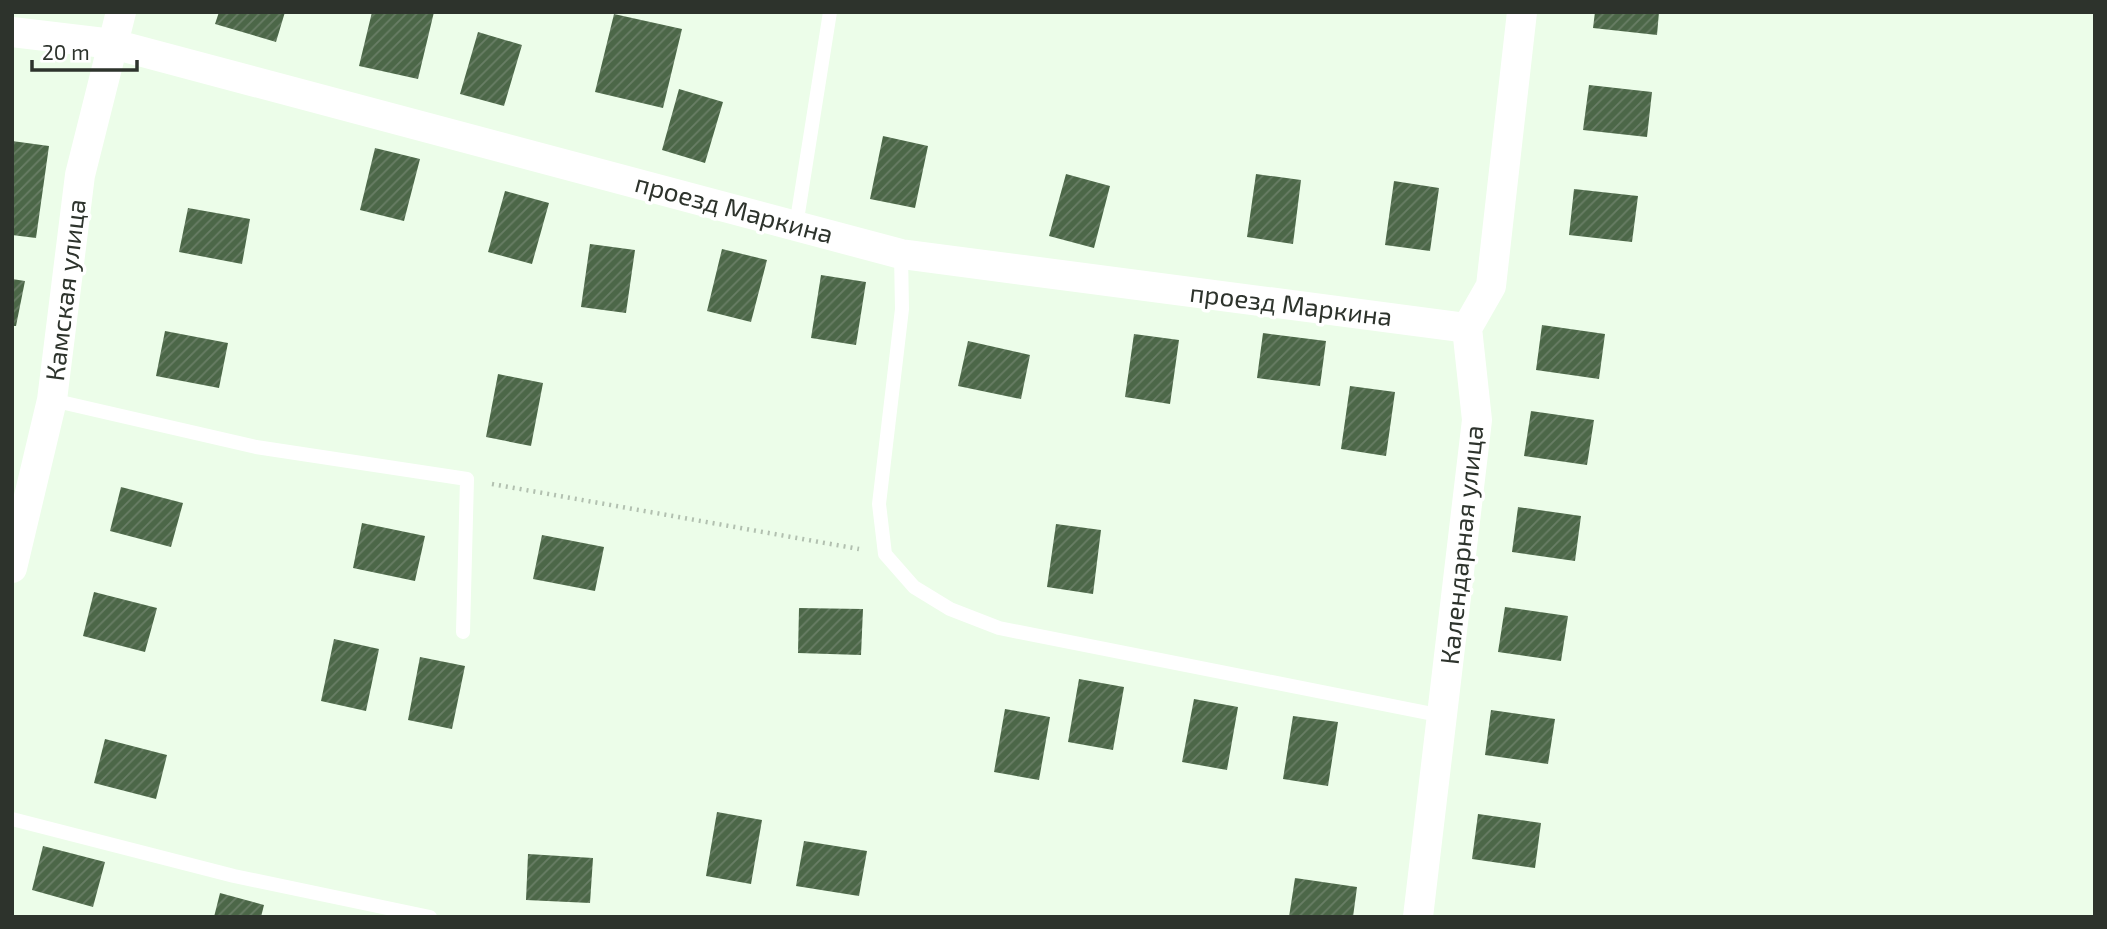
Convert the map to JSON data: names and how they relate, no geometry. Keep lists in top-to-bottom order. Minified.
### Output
{"streets":{"street":["проезд Маркина","Камская улица","Календарная улица"]},"crossings":[["проезд Маркина","Камская улица"],["проезд Маркина","Календарная улица"]],"scale_bar":"20 m"}
